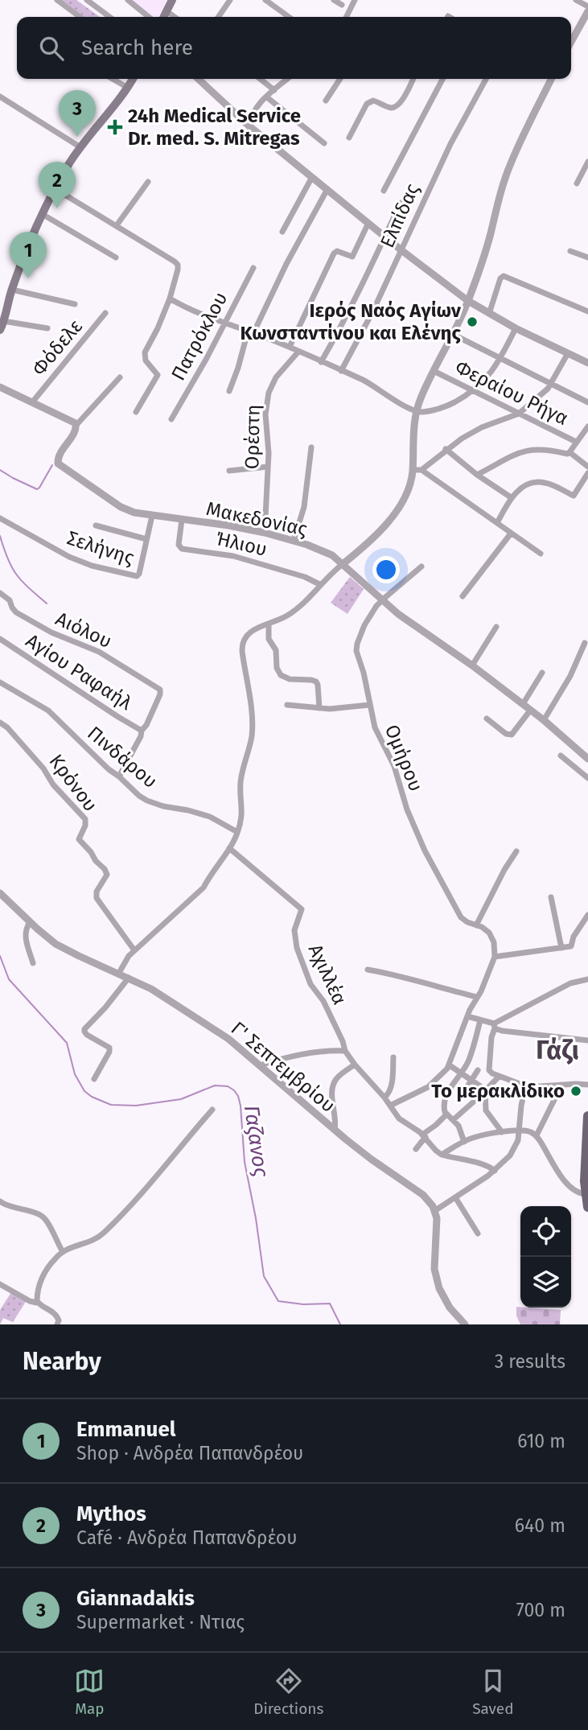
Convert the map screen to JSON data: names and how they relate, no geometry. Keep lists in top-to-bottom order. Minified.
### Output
{"streets":{"street":["Ελπίδας","Πατρόκλου","Φόδελε","Φεραίου Ρήγα","Ορέστη","Μακεδονίας","Ήλιου","Σελήνης","Αιόλου","Αγίου Ραφαήλ","Πινδάρου","Ομήρου","Κρόνου","Αχιλλέα","Γ' Σεπτεμβρίου"]},"crossings":[["Ορέστη","Μακεδονίας"],["Μακεδονίας","Ήλιου"],["Μακεδονίας","Σελήνης"],["Μακεδονίας","Ομήρου"],["Αιόλου","Αγίου Ραφαήλ"]],"districts":["Γάζι"],"water":["Γαζανος"],"places":{"health":["24h Medical Service Dr. med. S. Mitregas"],"other":["Ιερός Ναός Αγίων Κωνσταντίνου και Ελένης","Το μερακλίδικο"]},"page":{"search":"Search here","pins":["3","2","1"],"heading":["Nearby","3 results"],"list":[{"mark":"1","name":"Emmanuel","note":"Shop · Ανδρέα Παπανδρέου","value":"610 m"},{"mark":"2","name":"Mythos","note":"Café · Ανδρέα Παπανδρέου","value":"640 m"},{"mark":"3","name":"Giannadakis","note":"Supermarket · Ντιας","value":"700 m"}],"nav":["Map","Directions","Saved"]}}
